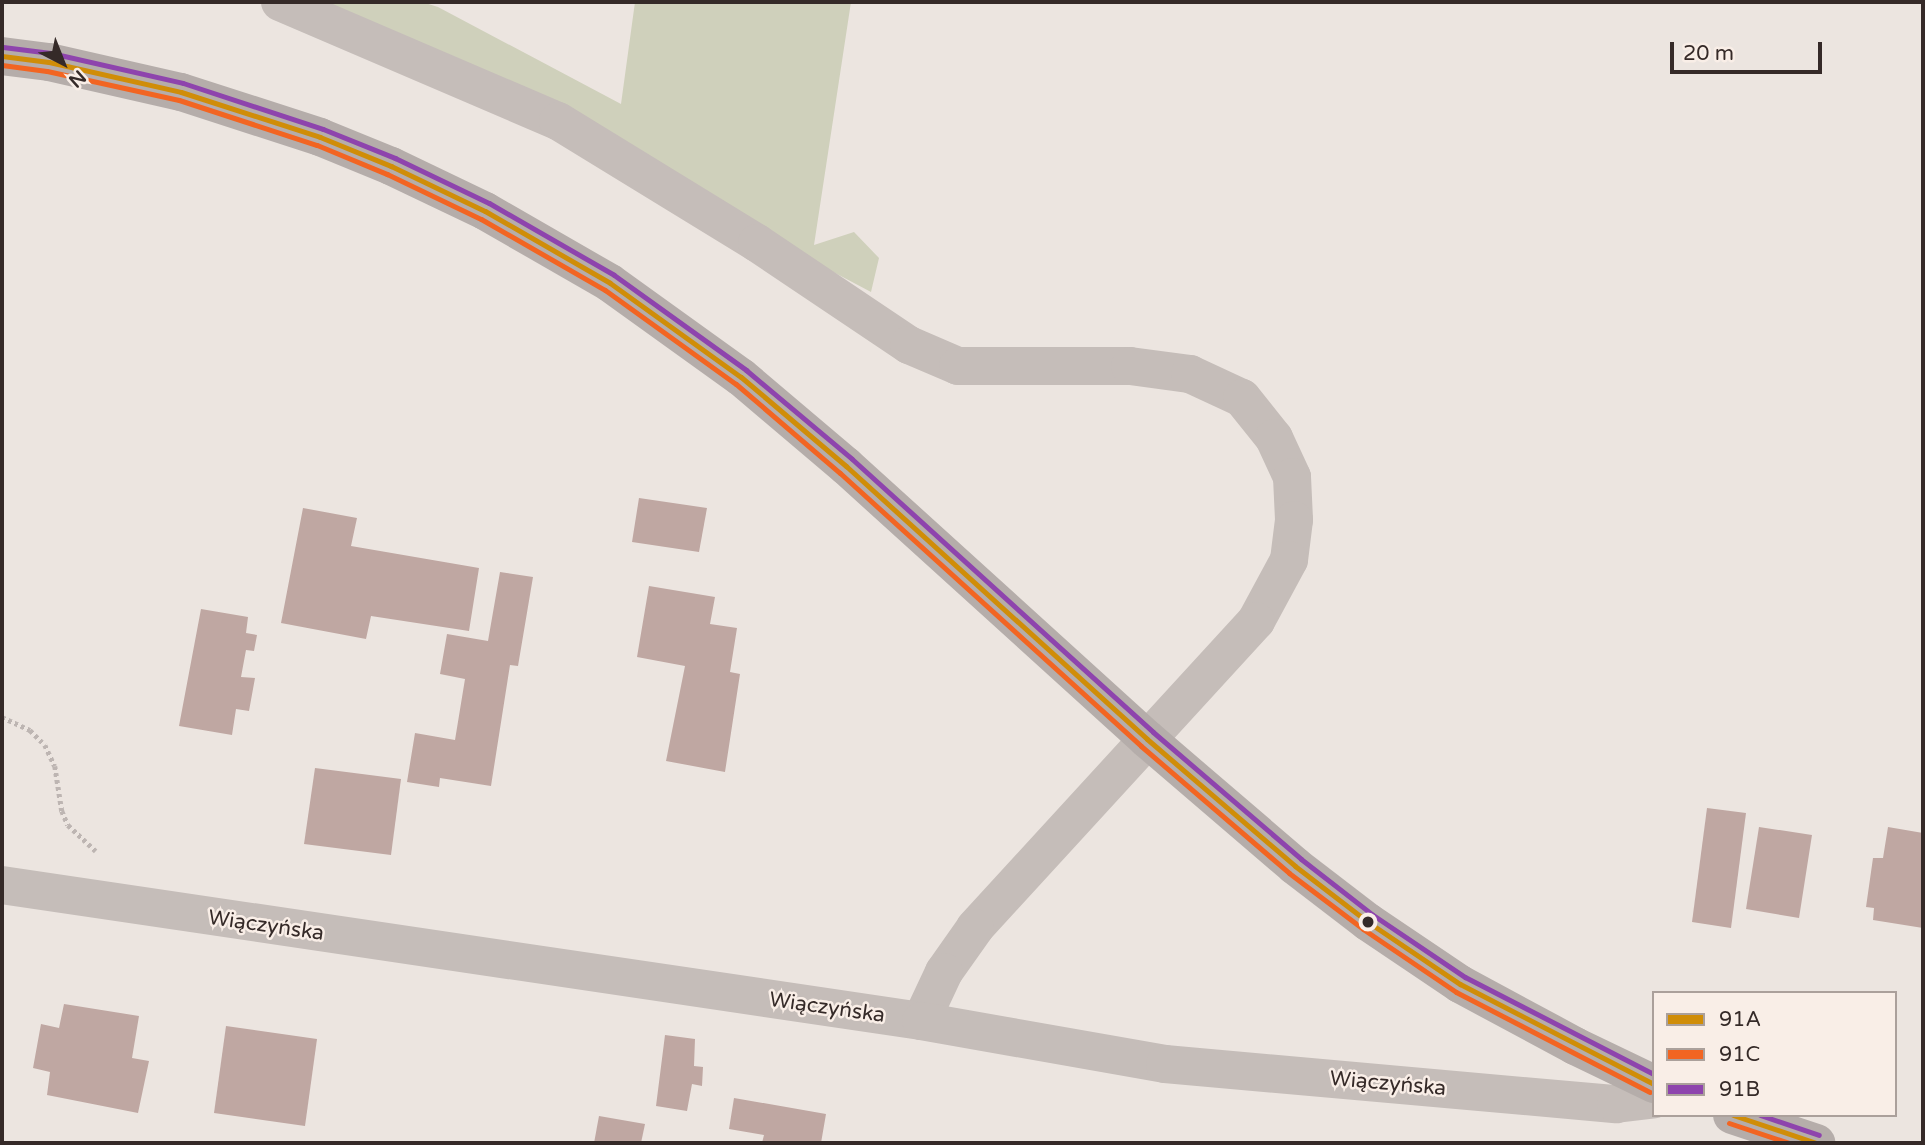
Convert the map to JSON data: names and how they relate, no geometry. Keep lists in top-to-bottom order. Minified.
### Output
{"streets":{"street":["Wiączyńska"]},"lines":["transit line 91B","transit line 91A","transit line 91C"],"legend":["91A","91C","91B"],"scale_bar":"20 m","north":"bottom right"}
